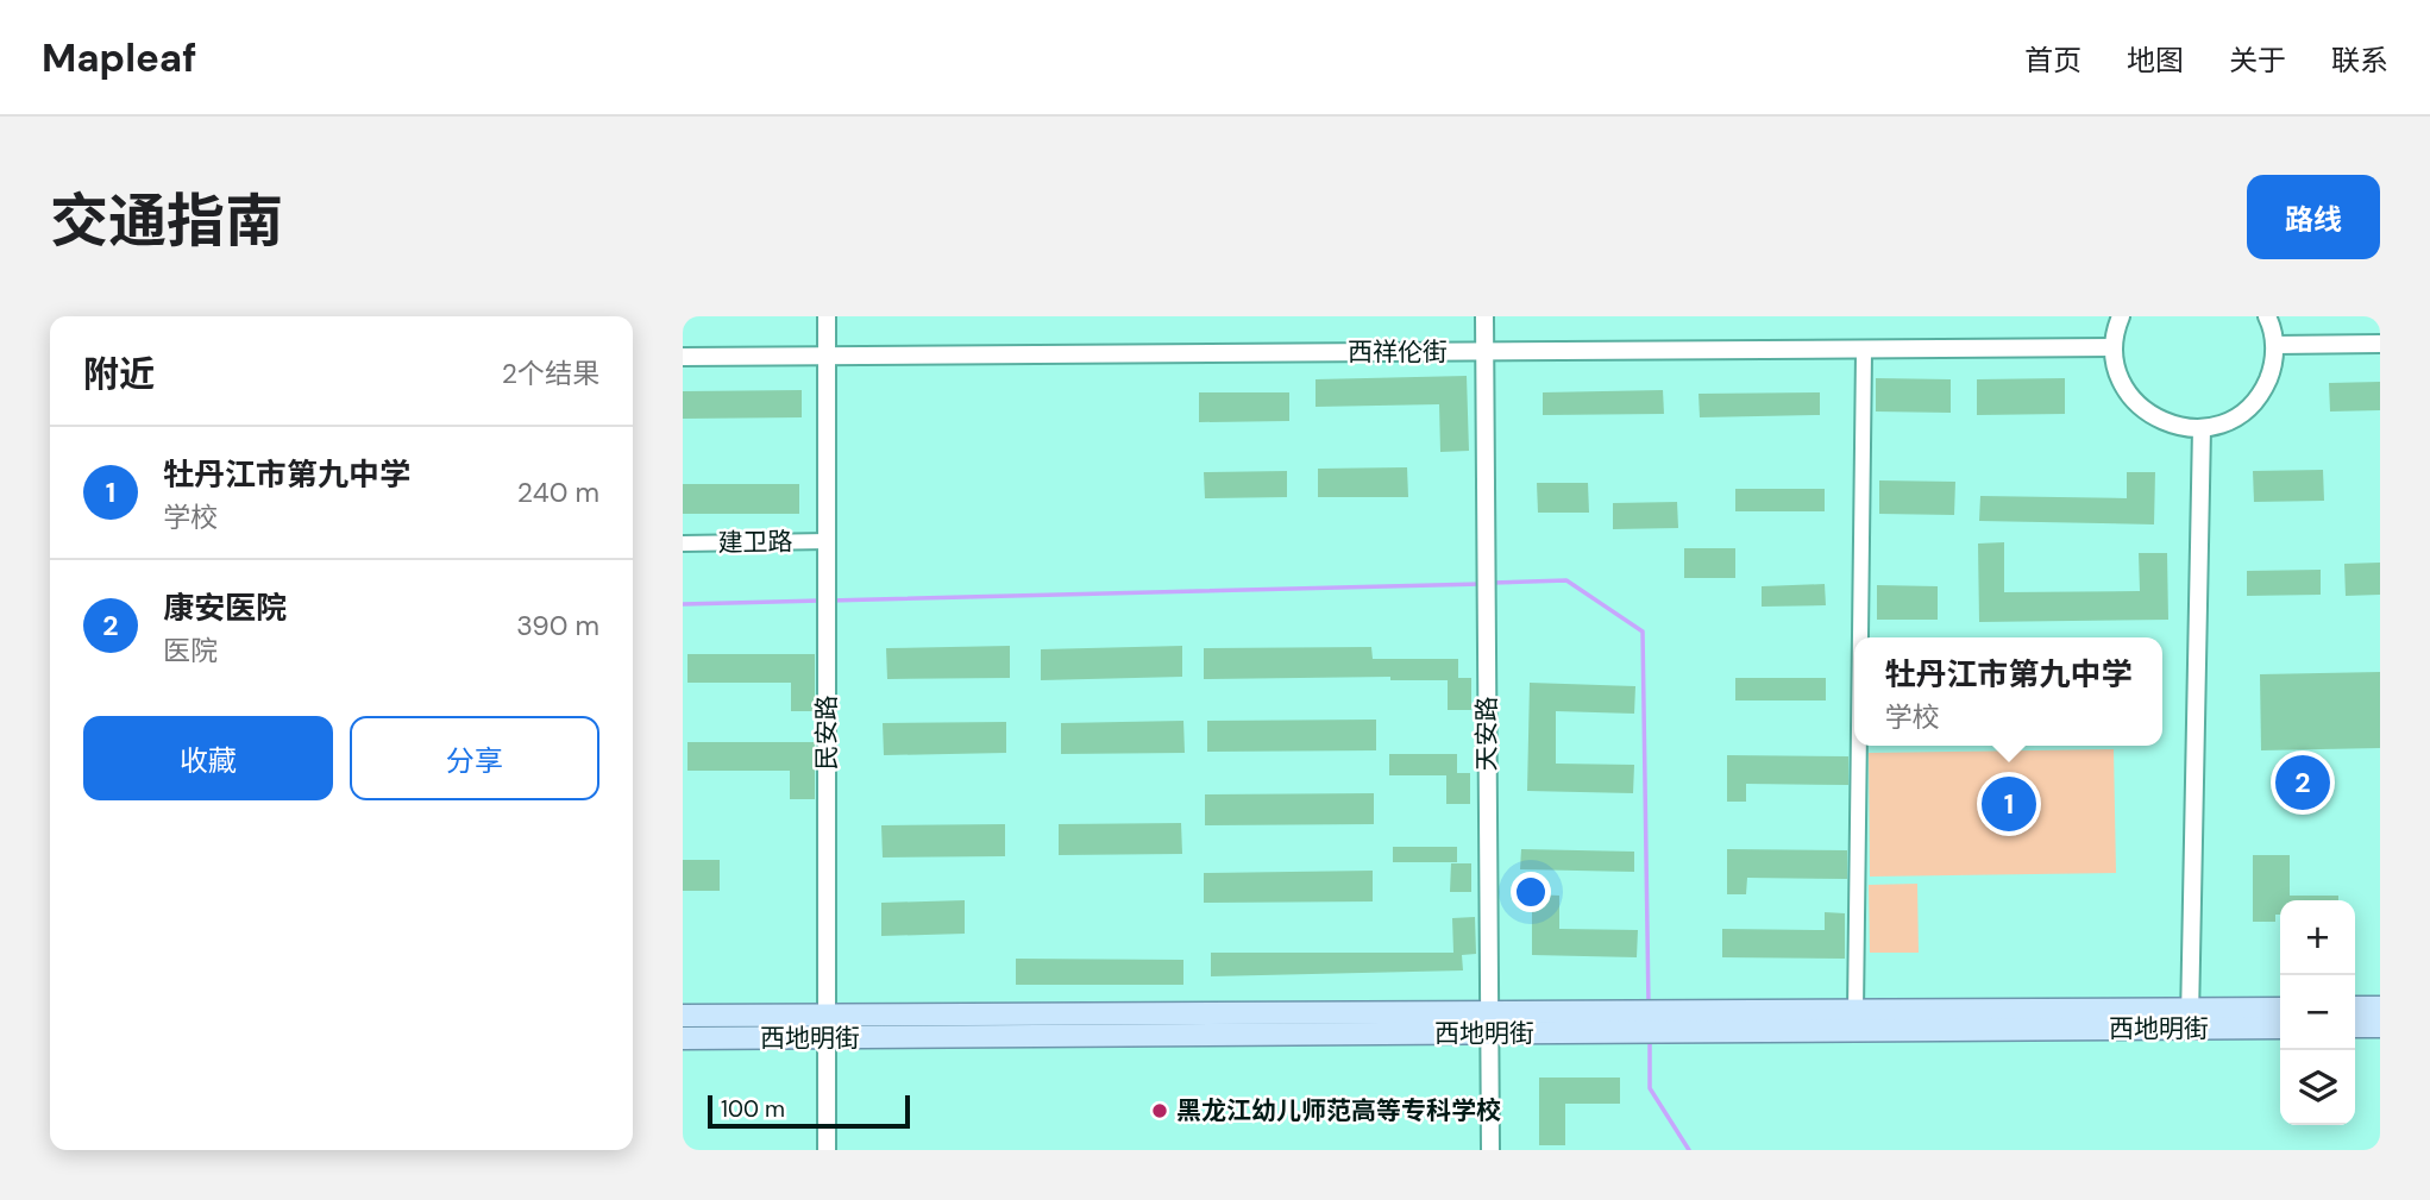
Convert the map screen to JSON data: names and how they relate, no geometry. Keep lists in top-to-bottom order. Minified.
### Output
{"streets":{"main road":["西地明街"],"street":["西祥伦街","建卫路","民安路","天安路"]},"crossings":[["西祥伦街","民安路"],["西祥伦街","天安路"],["建卫路","民安路"],["民安路","西地明街"],["天安路","西地明街"]],"places":["黑龙江幼儿师范高等专科学校"],"scale_bar":"100 m","page":{"header":"Mapleaf","nav":["首页","地图","关于","联系"],"title":"交通指南","buttons":["路线",["收藏","分享"]],"heading":["附近","2个结果"],"list":[{"mark":"1","name":"牡丹江市第九中学","note":"学校","value":"240 m"},{"mark":"2","name":"康安医院","note":"医院","value":"390 m"}],"popup":["牡丹江市第九中学","学校"],"pins":["2","1"],"map_buttons":["+","−"],"scale":"100 m"}}
